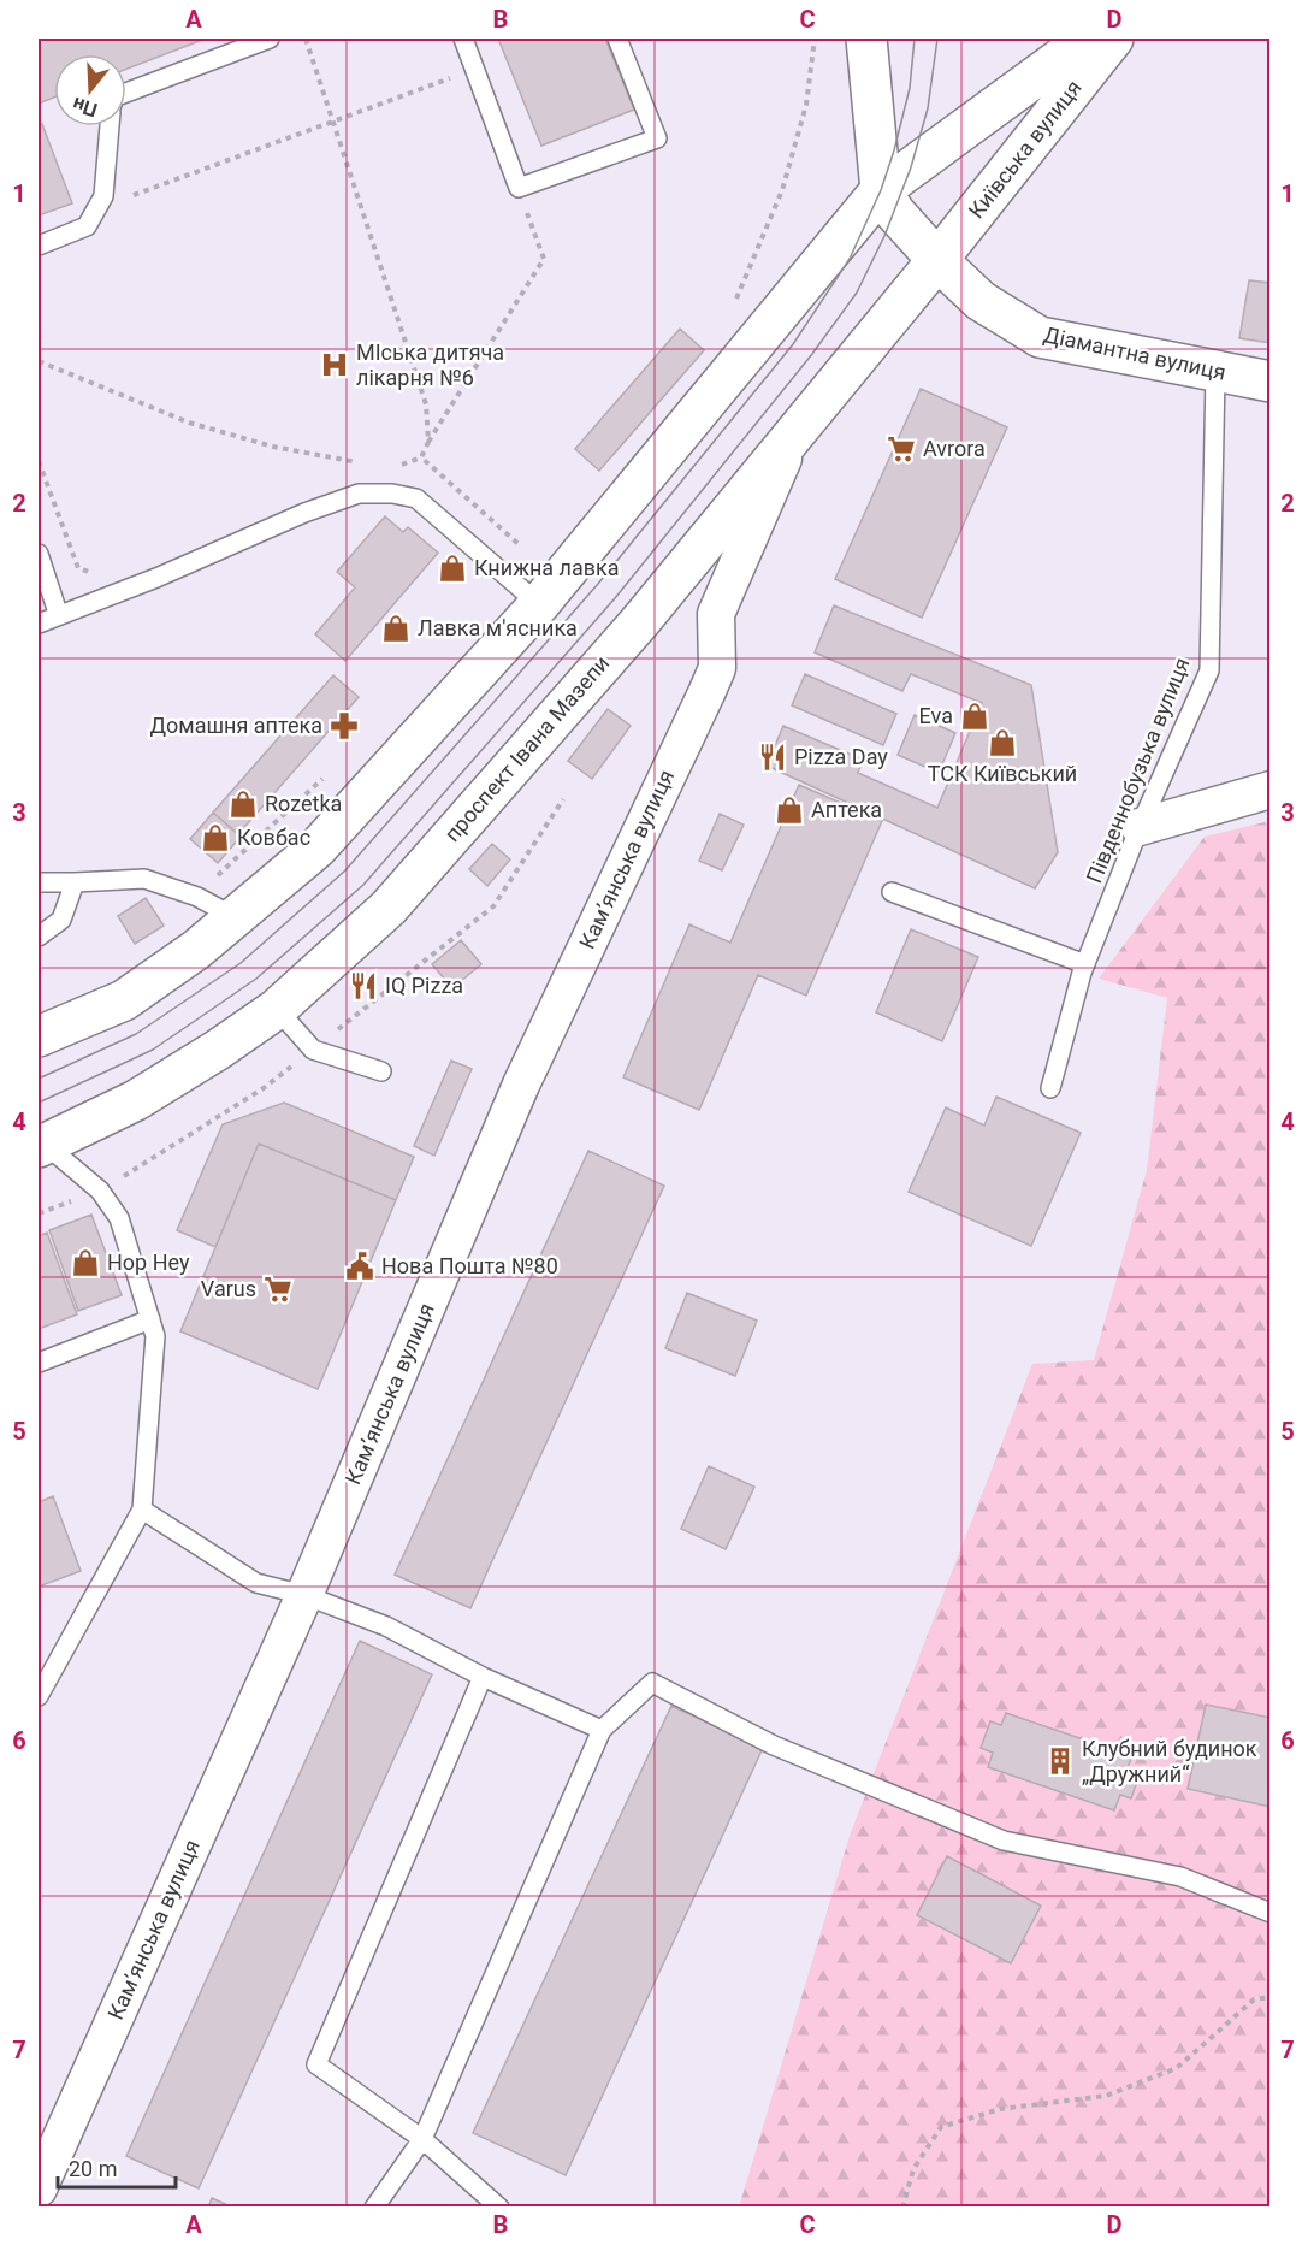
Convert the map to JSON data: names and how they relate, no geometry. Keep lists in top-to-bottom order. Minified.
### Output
{"streets":{"main road":["Київська вулиця","Діамантна вулиця","проспект Івана Мазепи"],"street":["Камʼянська вулиця"],"lane":["Південнобузька вулиця"]},"crossings":[["Київська вулиця","Діамантна вулиця"],["Київська вулиця","проспект Івана Мазепи"],["Діамантна вулиця","проспект Івана Мазепи"],["Діамантна вулиця","Південнобузька вулиця"],["проспект Івана Мазепи","Камʼянська вулиця"]],"places":{"hospital":["МІська дитяча лікарня №6"],"supermarket":["Avrora","Varus"],"shop":["Книжна лавка","Лавка м'ясника","Eva","ТСК Київський","Rozetka","Аптека","Ковбас","Hop Hey"],"pharmacy":["Домашня аптека"],"restaurant":["Pizza Day","IQ Pizza"],"public building":["Нова Пошта №80"],"building":["Клубний будинок „Дружний“"]},"scale_bar":"20 m","north":"bottom","grid":{"columns":["A","B","C","D"],"rows":["1","2","3","4","5","6","7"]}}
